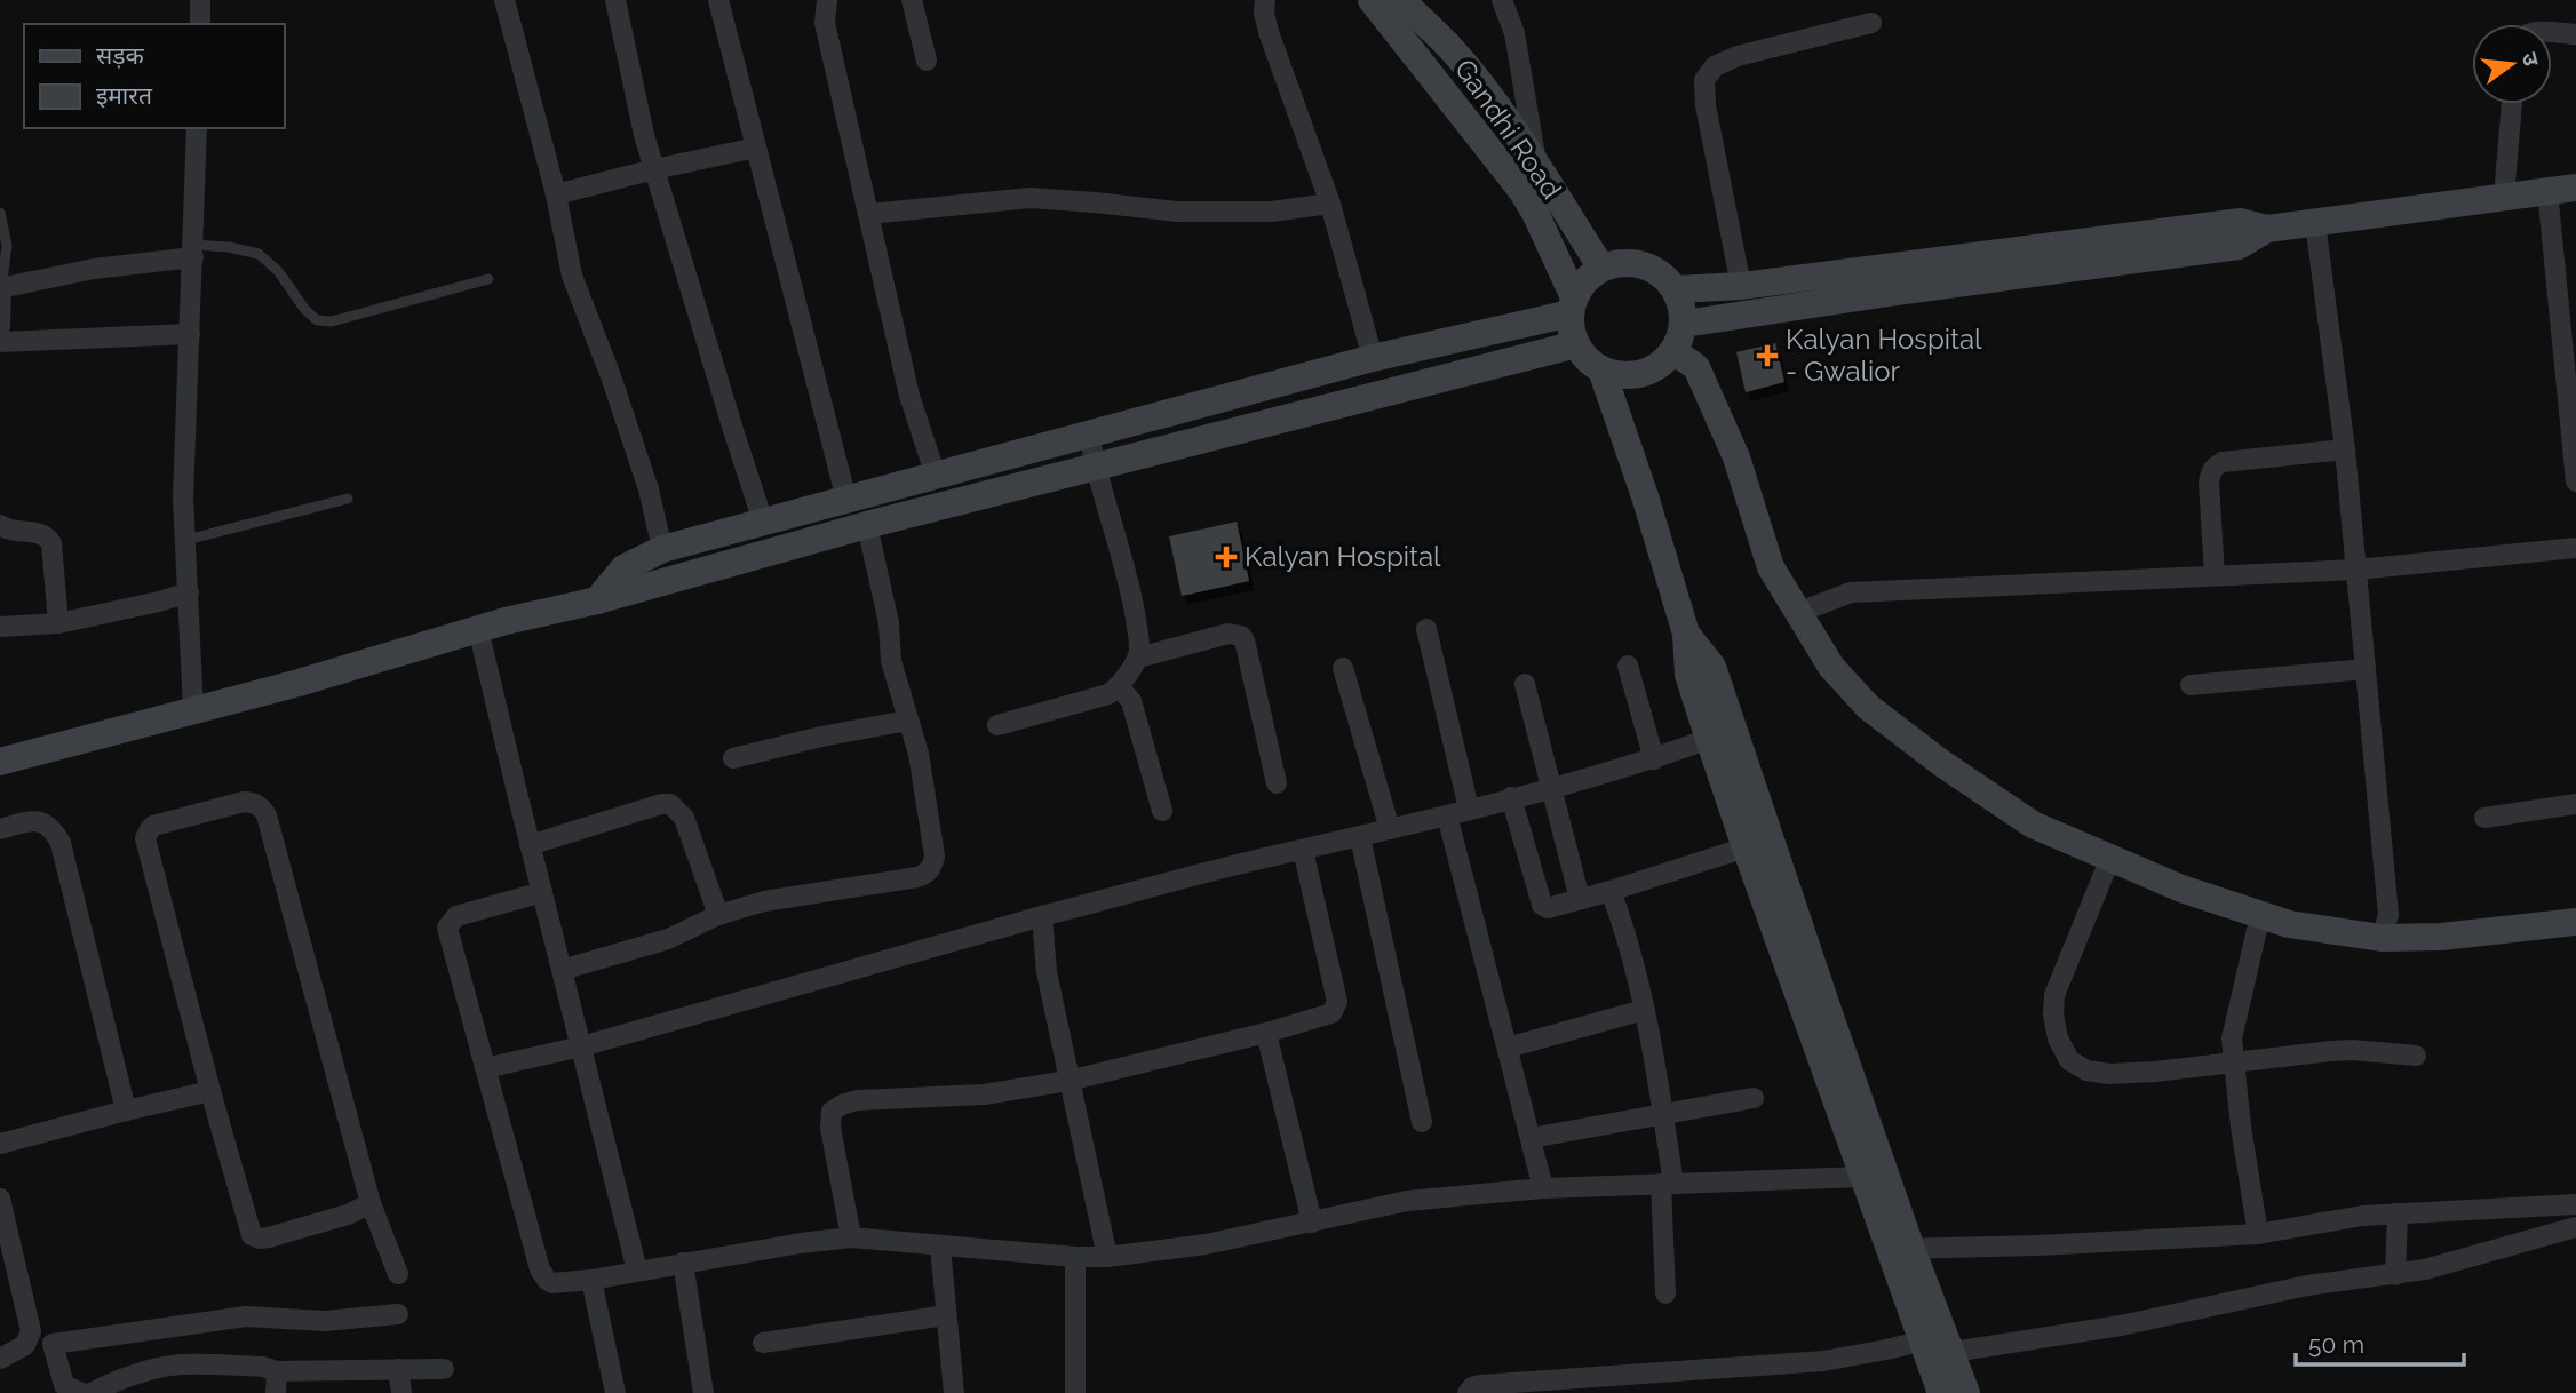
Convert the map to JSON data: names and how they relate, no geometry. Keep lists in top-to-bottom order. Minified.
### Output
{"streets":{"main road":["Gandhi Road"]},"places":{"health":["Kalyan Hospital - Gwalior","Kalyan Hospital"]},"legend":["सड़क","इमारत"],"scale_bar":"50 m","north":"right"}
